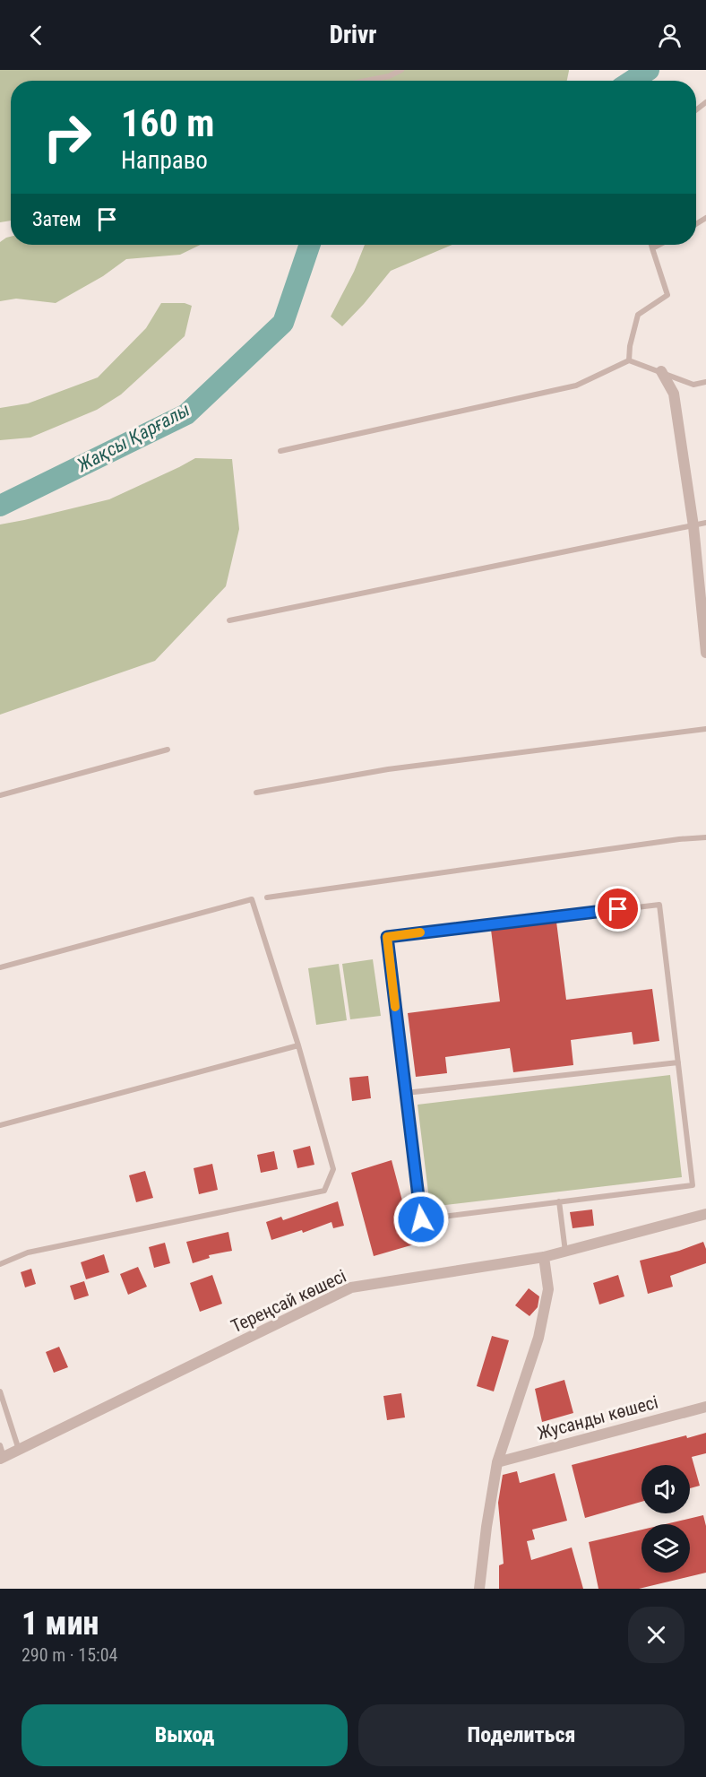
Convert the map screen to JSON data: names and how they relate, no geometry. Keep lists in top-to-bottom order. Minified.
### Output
{"streets":{"street":["Тереңсай көшесі","Жусанды көшесі"]},"water":["Жақсы Қарғалы"],"page":{"header":"Drivr","turn":["160 m","Направо"],"then":"Затем","heading":["1 мин","290 m · 15:04"],"buttons":["Выход","Поделиться"]}}
